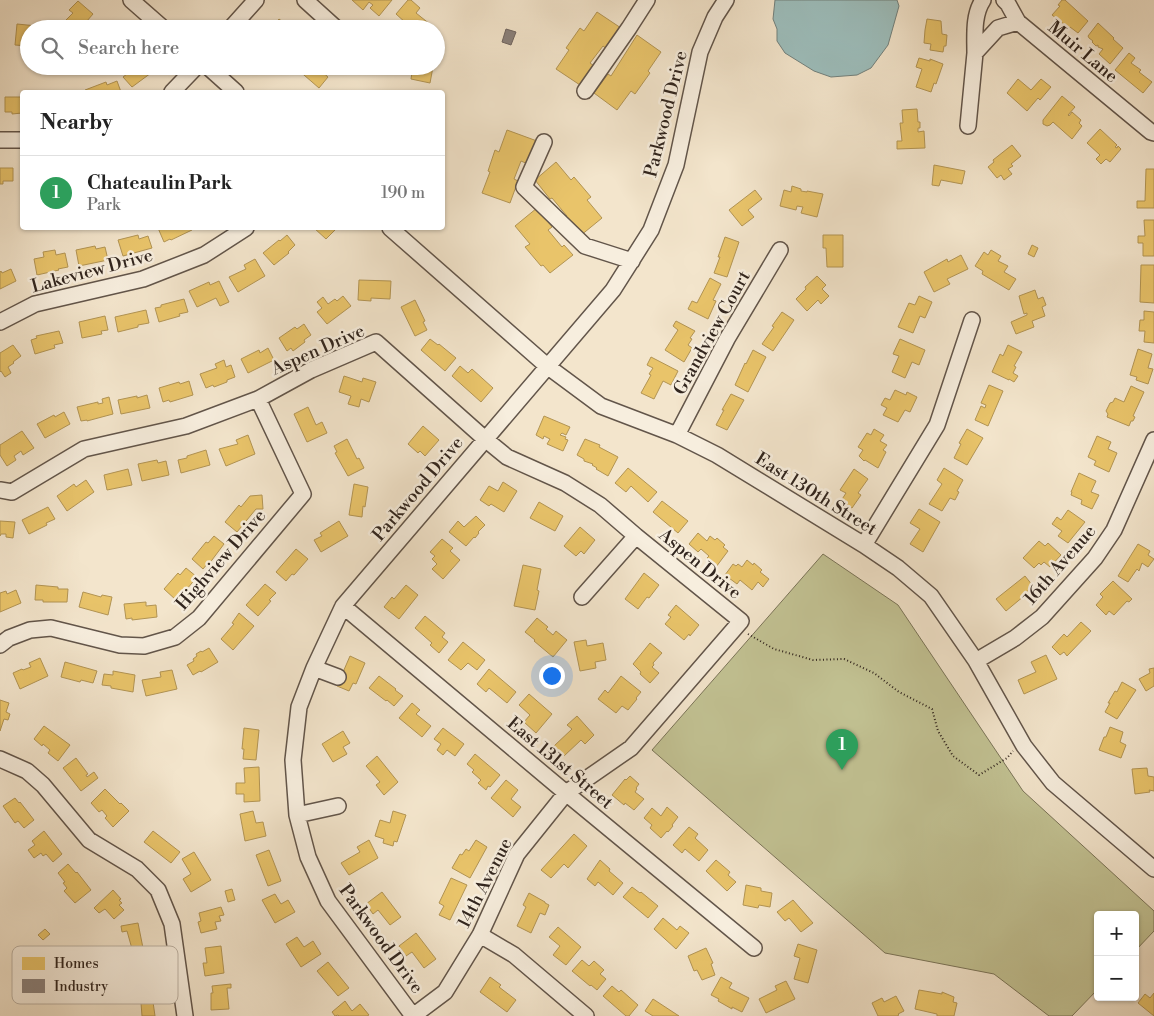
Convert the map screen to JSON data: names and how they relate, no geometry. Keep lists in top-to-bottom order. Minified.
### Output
{"streets":{"street":["Muir Lane","Parkwood Drive","Lakeview Drive","Grandview Court","Aspen Drive","East 130th Street","Highview Drive","16th Avenue","East 131st Street","14th Avenue"]},"crossings":[["Parkwood Drive","Aspen Drive"],["Parkwood Drive","East 130th Street"],["Parkwood Drive","East 131st Street"],["Parkwood Drive","14th Avenue"],["Grandview Court","East 130th Street"],["Aspen Drive","Highview Drive"],["Aspen Drive","14th Avenue"],["East 130th Street","16th Avenue"],["East 131st Street","14th Avenue"]],"legend":["Homes","Industry"],"page":{"search":"Search here","heading":"Nearby","list":[{"mark":"1","name":"Chateaulin Park","note":"Park","value":"190 m"}],"pins":"1","map_buttons":["+","−"]}}
